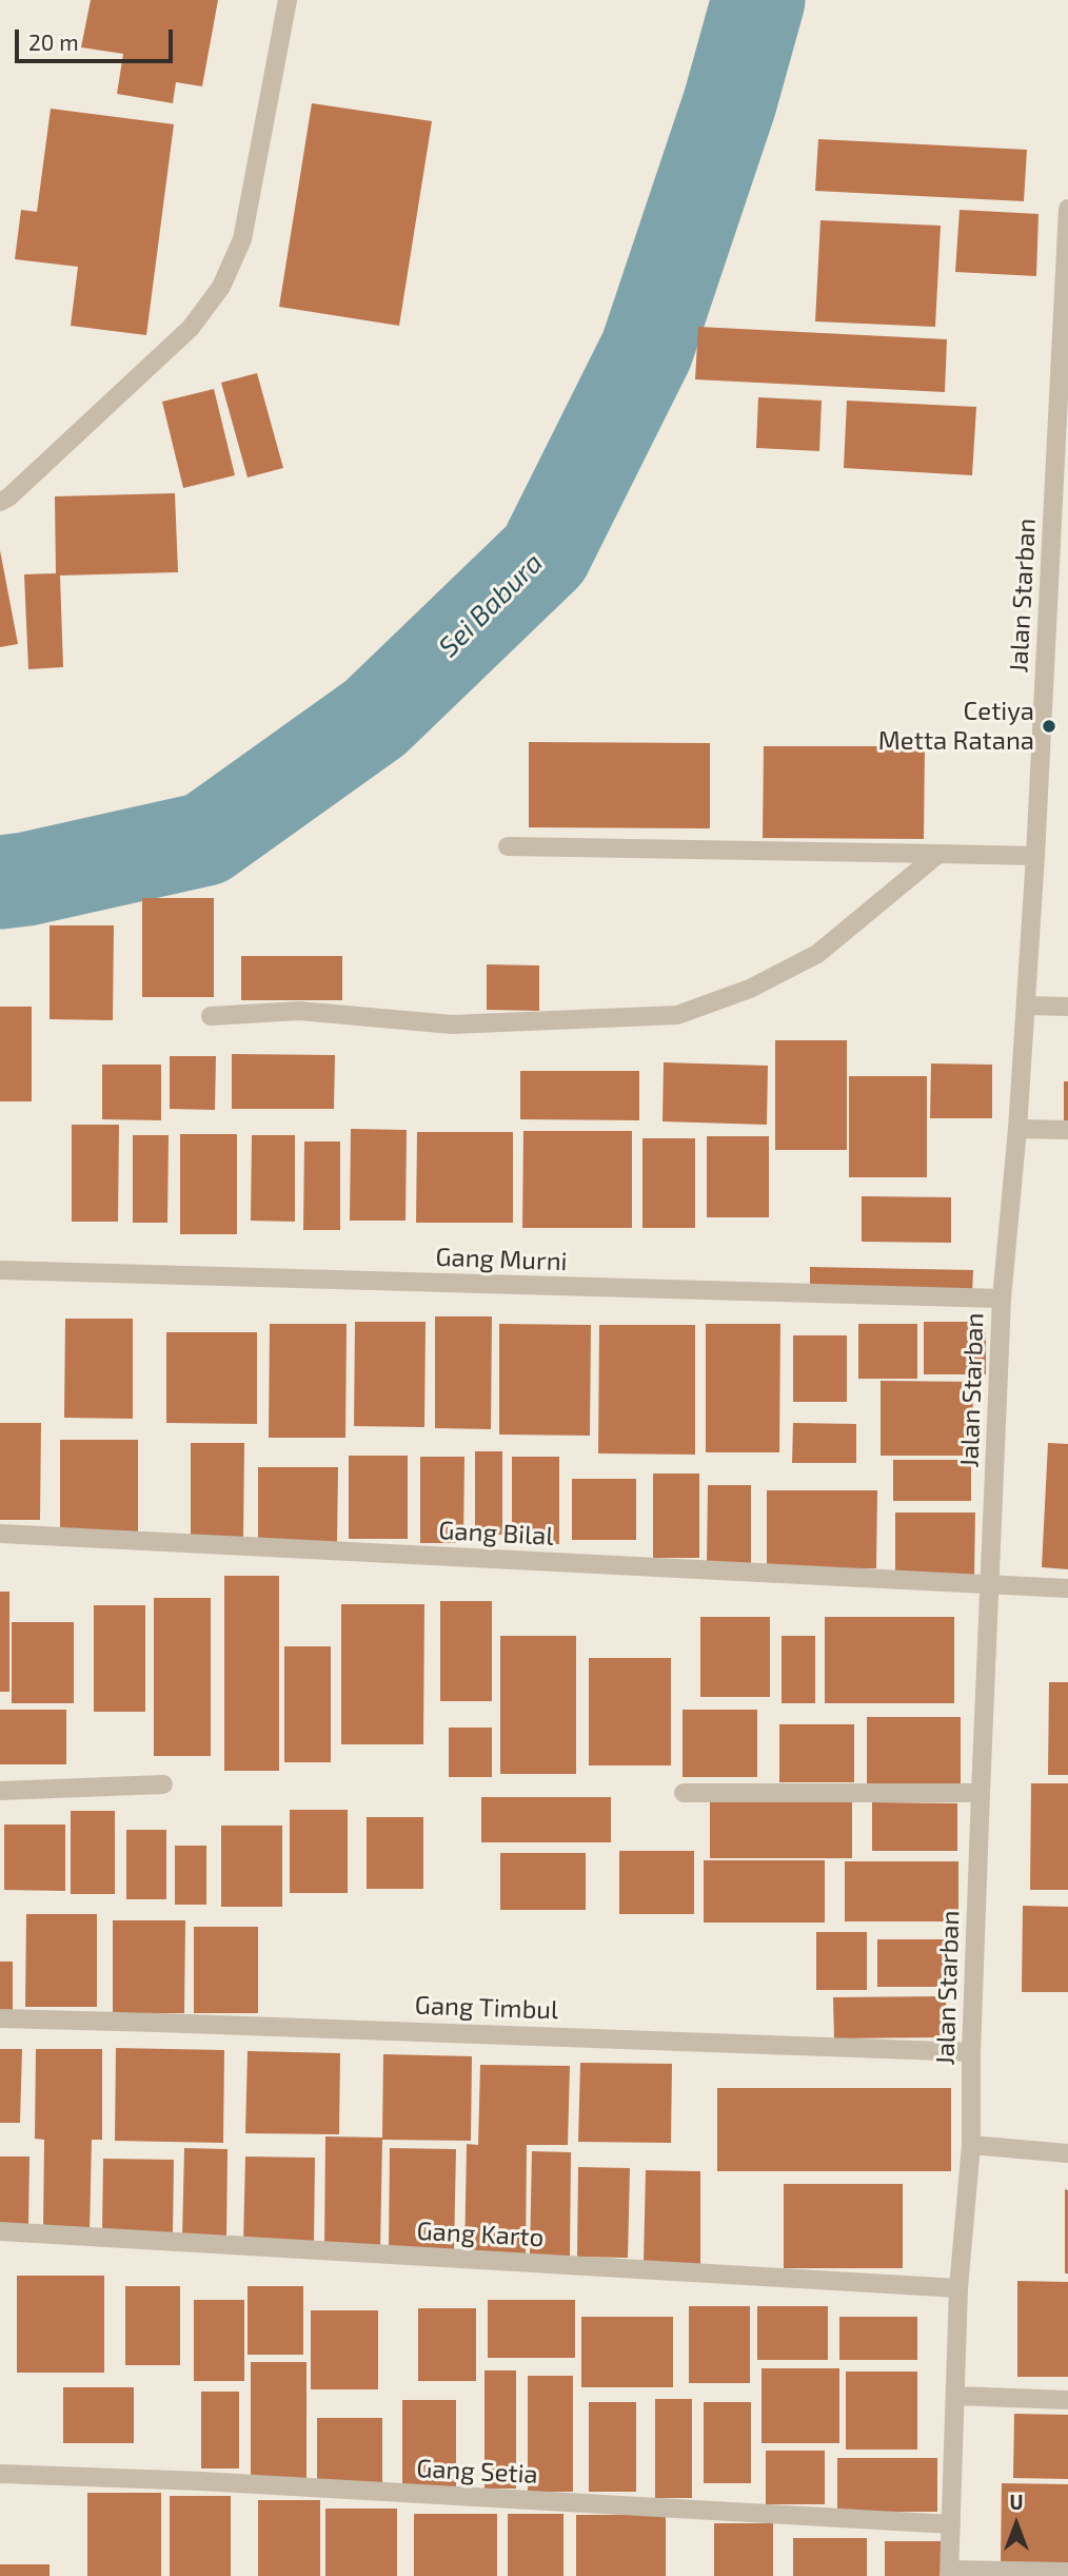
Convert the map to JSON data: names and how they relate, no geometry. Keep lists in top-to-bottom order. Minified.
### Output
{"streets":{"street":["Jalan Starban","Gang Murni","Gang Bilal","Gang Timbul","Gang Karto","Gang Setia"]},"crossings":[["Jalan Starban","Gang Murni"],["Jalan Starban","Gang Bilal"],["Jalan Starban","Gang Timbul"],["Jalan Starban","Gang Karto"],["Jalan Starban","Gang Setia"]],"water":["Sei Babura"],"places":["Cetiya Metta Ratana"],"scale_bar":"20 m","north":"top"}
